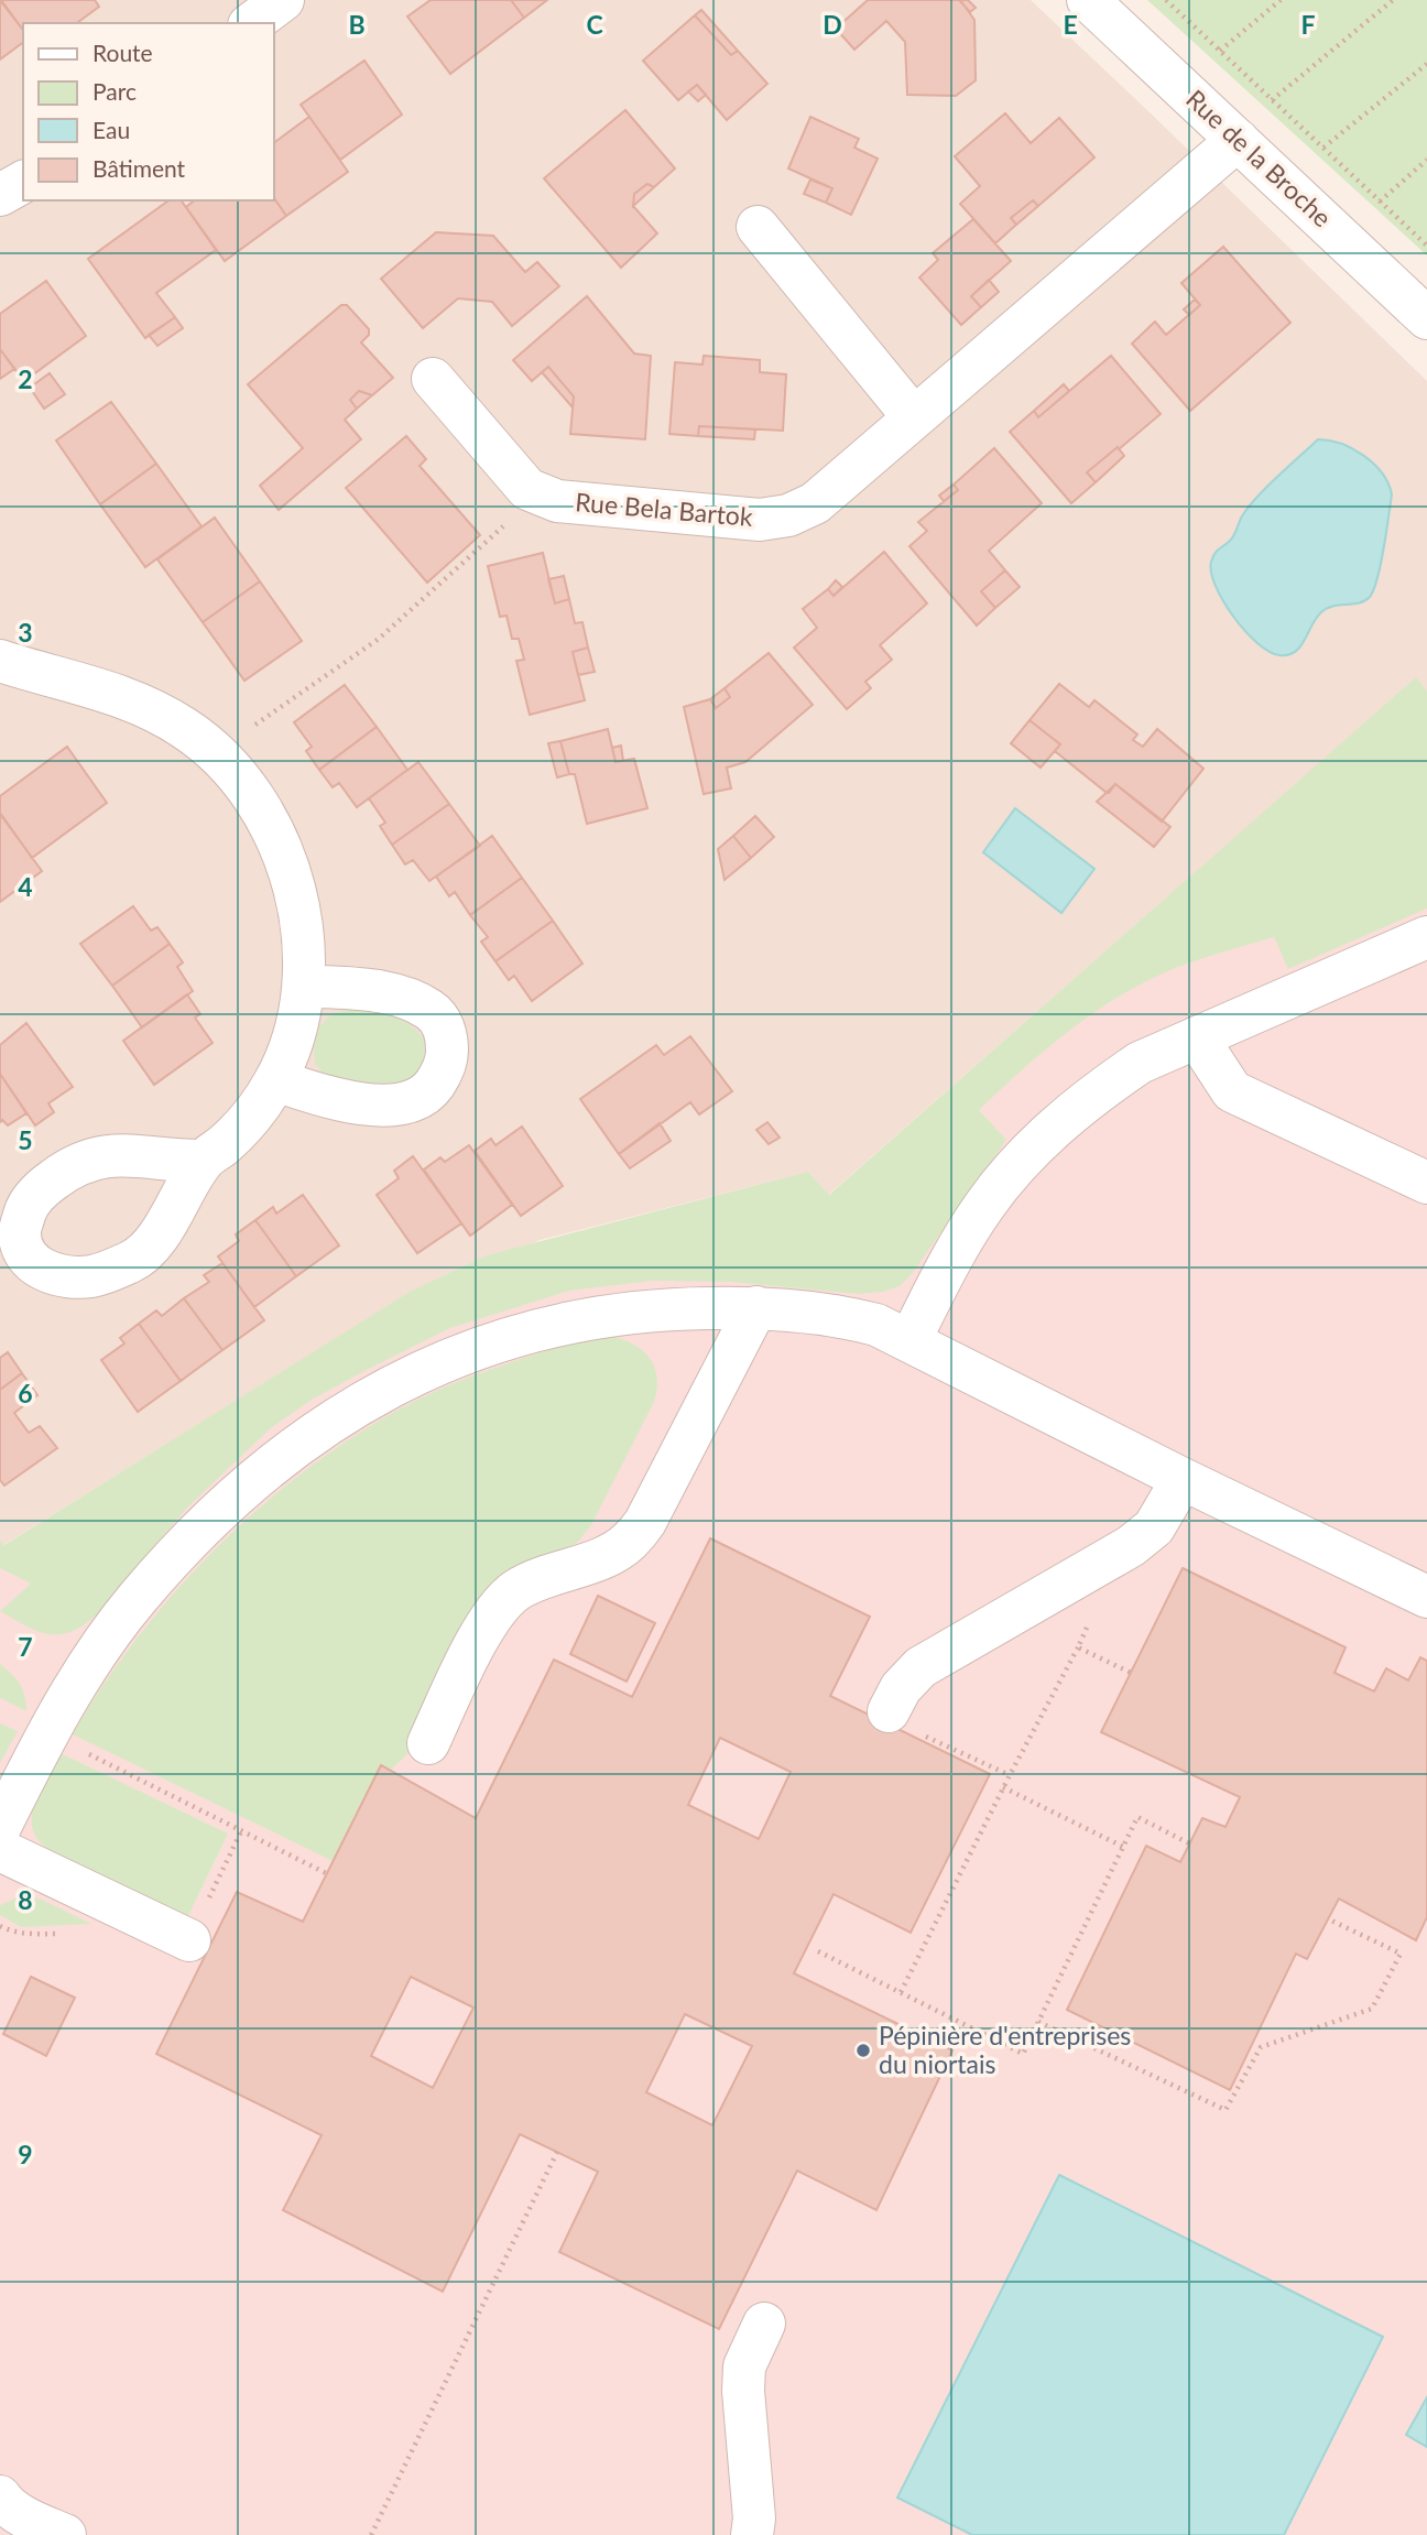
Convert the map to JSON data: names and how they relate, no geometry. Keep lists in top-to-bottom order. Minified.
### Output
{"streets":{"street":["Rue de la Broche","Rue Bela Bartok"]},"crossings":[["Rue de la Broche","Rue Bela Bartok"]],"places":["Pépinière d'entreprises du niortais"],"legend":["Route","Parc","Eau","Bâtiment"],"grid":{"columns":["B","C","D","E","F"],"rows":["2","3","4","5","6","7","8","9"]}}
